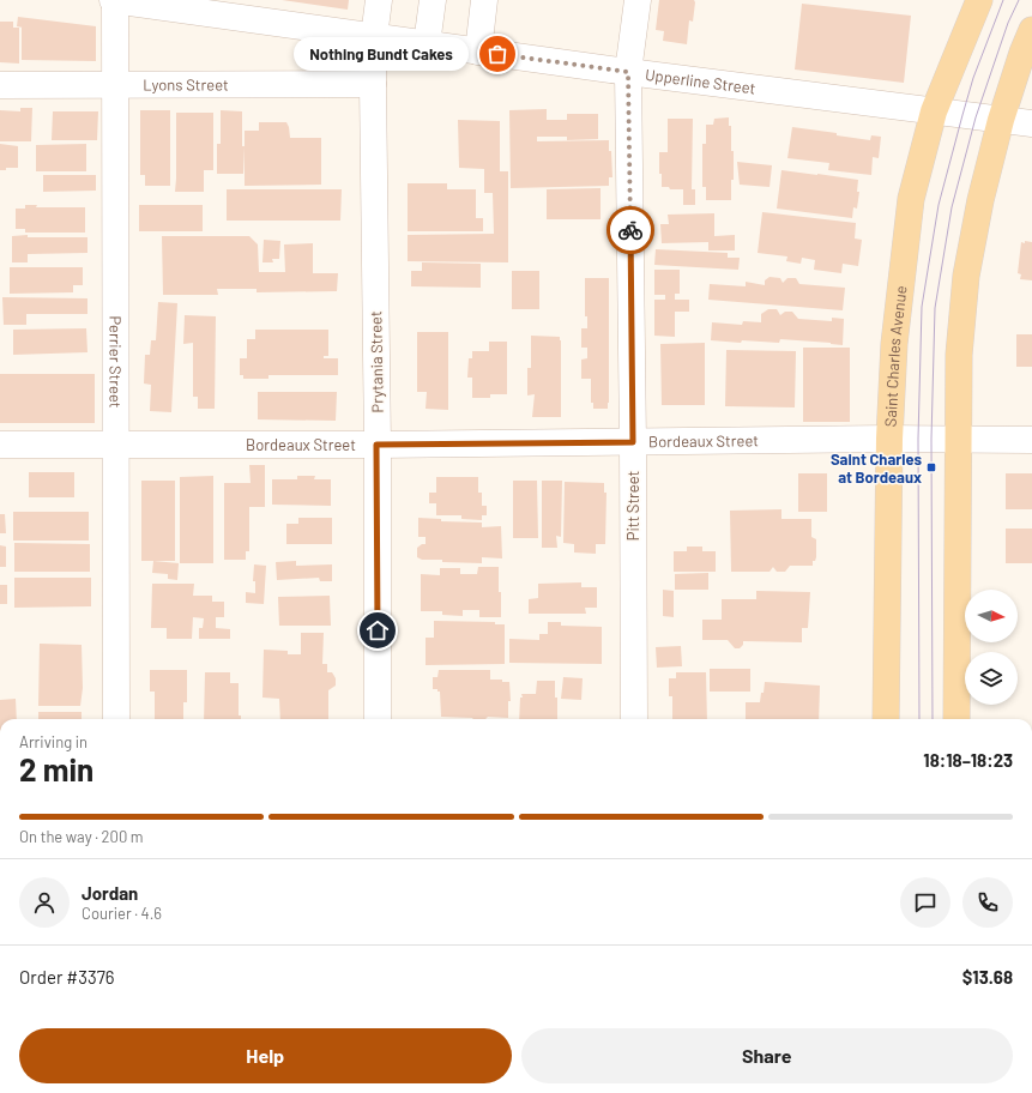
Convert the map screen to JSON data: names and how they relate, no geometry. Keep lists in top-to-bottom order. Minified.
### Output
{"streets":{"main road":["Saint Charles Avenue"],"street":["Upperline Street","Lyons Street","Perrier Street","Prytania Street","Bordeaux Street","Pitt Street"]},"crossings":[["Upperline Street","Saint Charles Avenue"],["Upperline Street","Perrier Street"],["Upperline Street","Prytania Street"],["Upperline Street","Pitt Street"],["Lyons Street","Perrier Street"],["Lyons Street","Prytania Street"],["Saint Charles Avenue","Bordeaux Street"],["Perrier Street","Bordeaux Street"],["Prytania Street","Bordeaux Street"],["Bordeaux Street","Pitt Street"]],"places":{"other":["Nothing Bundt Cakes"],"transit":["Saint Charles at Bordeaux"]},"north":"right","page":{"bubble":"Nothing Bundt Cakes","heading":["2 min","Arriving in","18:18–18:23"],"panel":["Jordan","Courier · 4.6","Order #3376","$13.68"],"bar":"On the way · 200 m","buttons":["Help","Share"]}}
